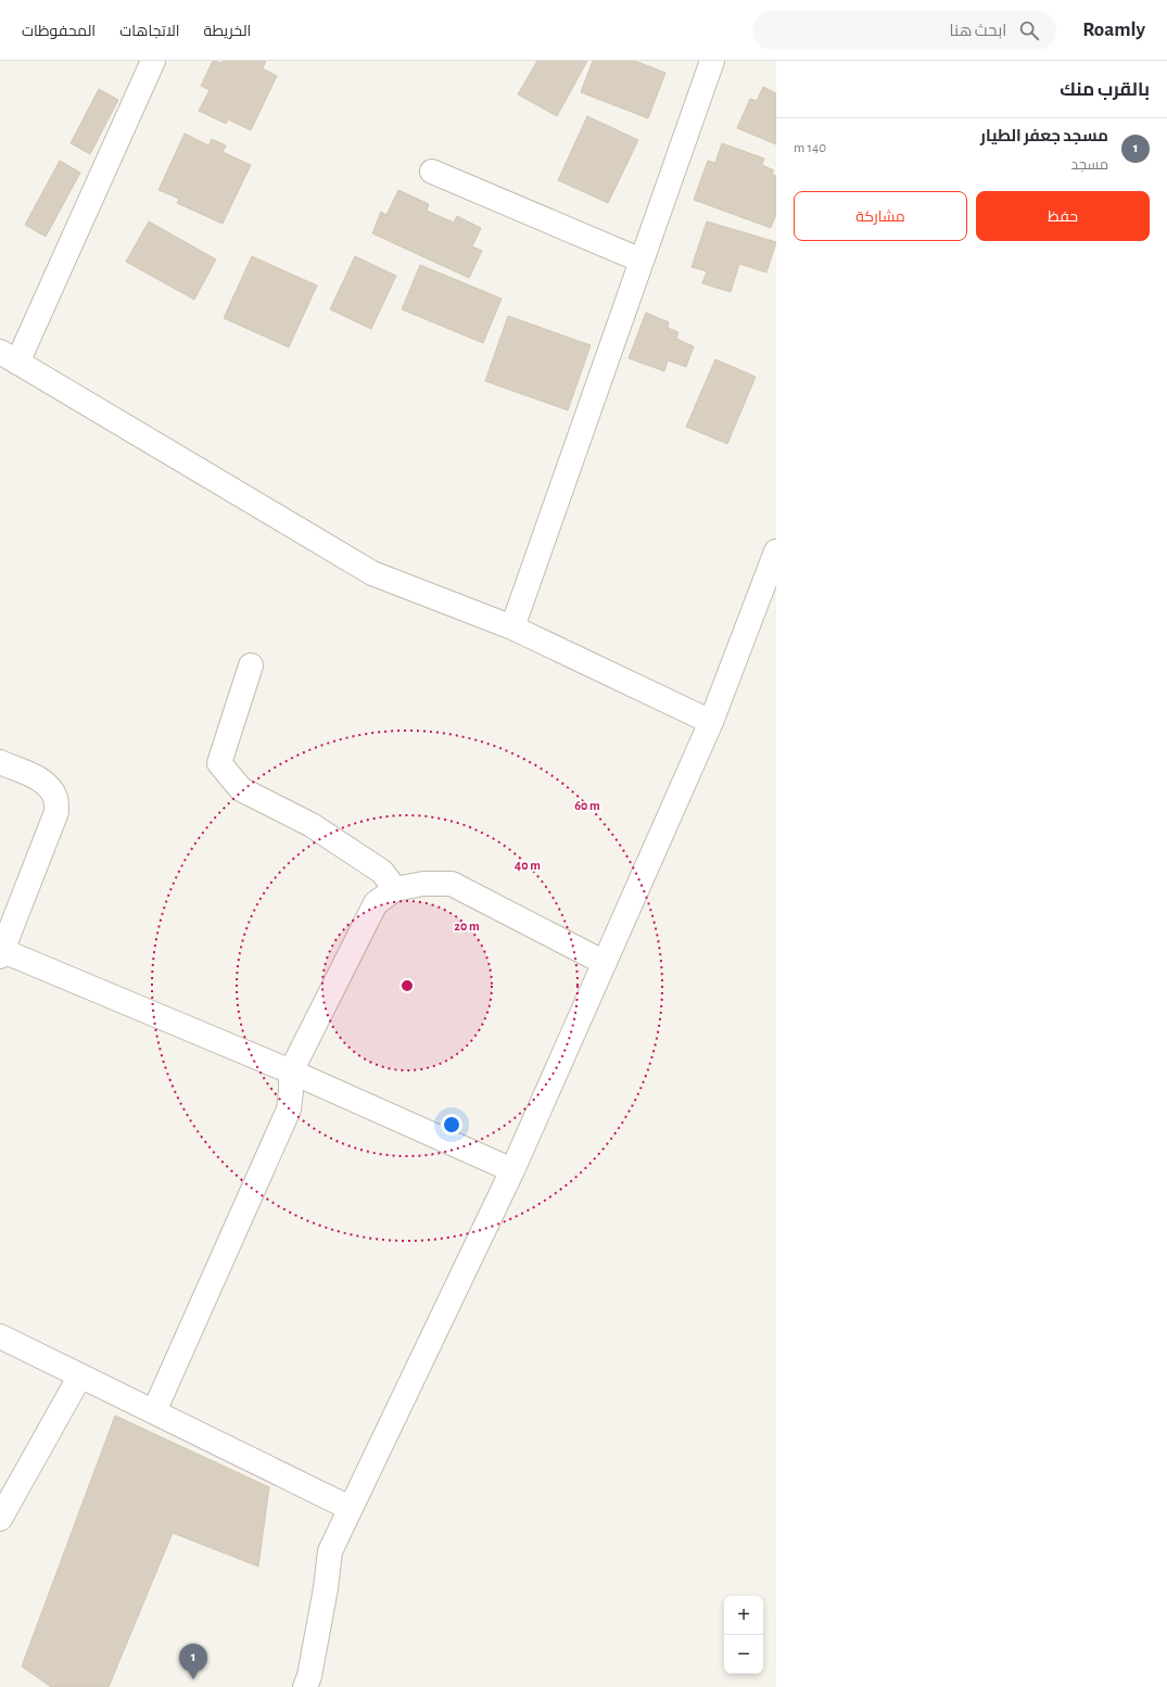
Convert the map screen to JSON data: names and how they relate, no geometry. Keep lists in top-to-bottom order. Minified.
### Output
{"page":{"header":"Roamly","search":"ابحث هنا","nav":["الخريطة","الاتجاهات","المحفوظات"],"heading":"بالقرب منك","list":[{"mark":"1","name":"مسجد جعفر الطيار","note":"مسجد","value":"140 m"}],"buttons":["حفظ","مشاركة"],"map_buttons":["+","−"],"pins":"1"},"rings":["60 m","40 m","20 m"]}
